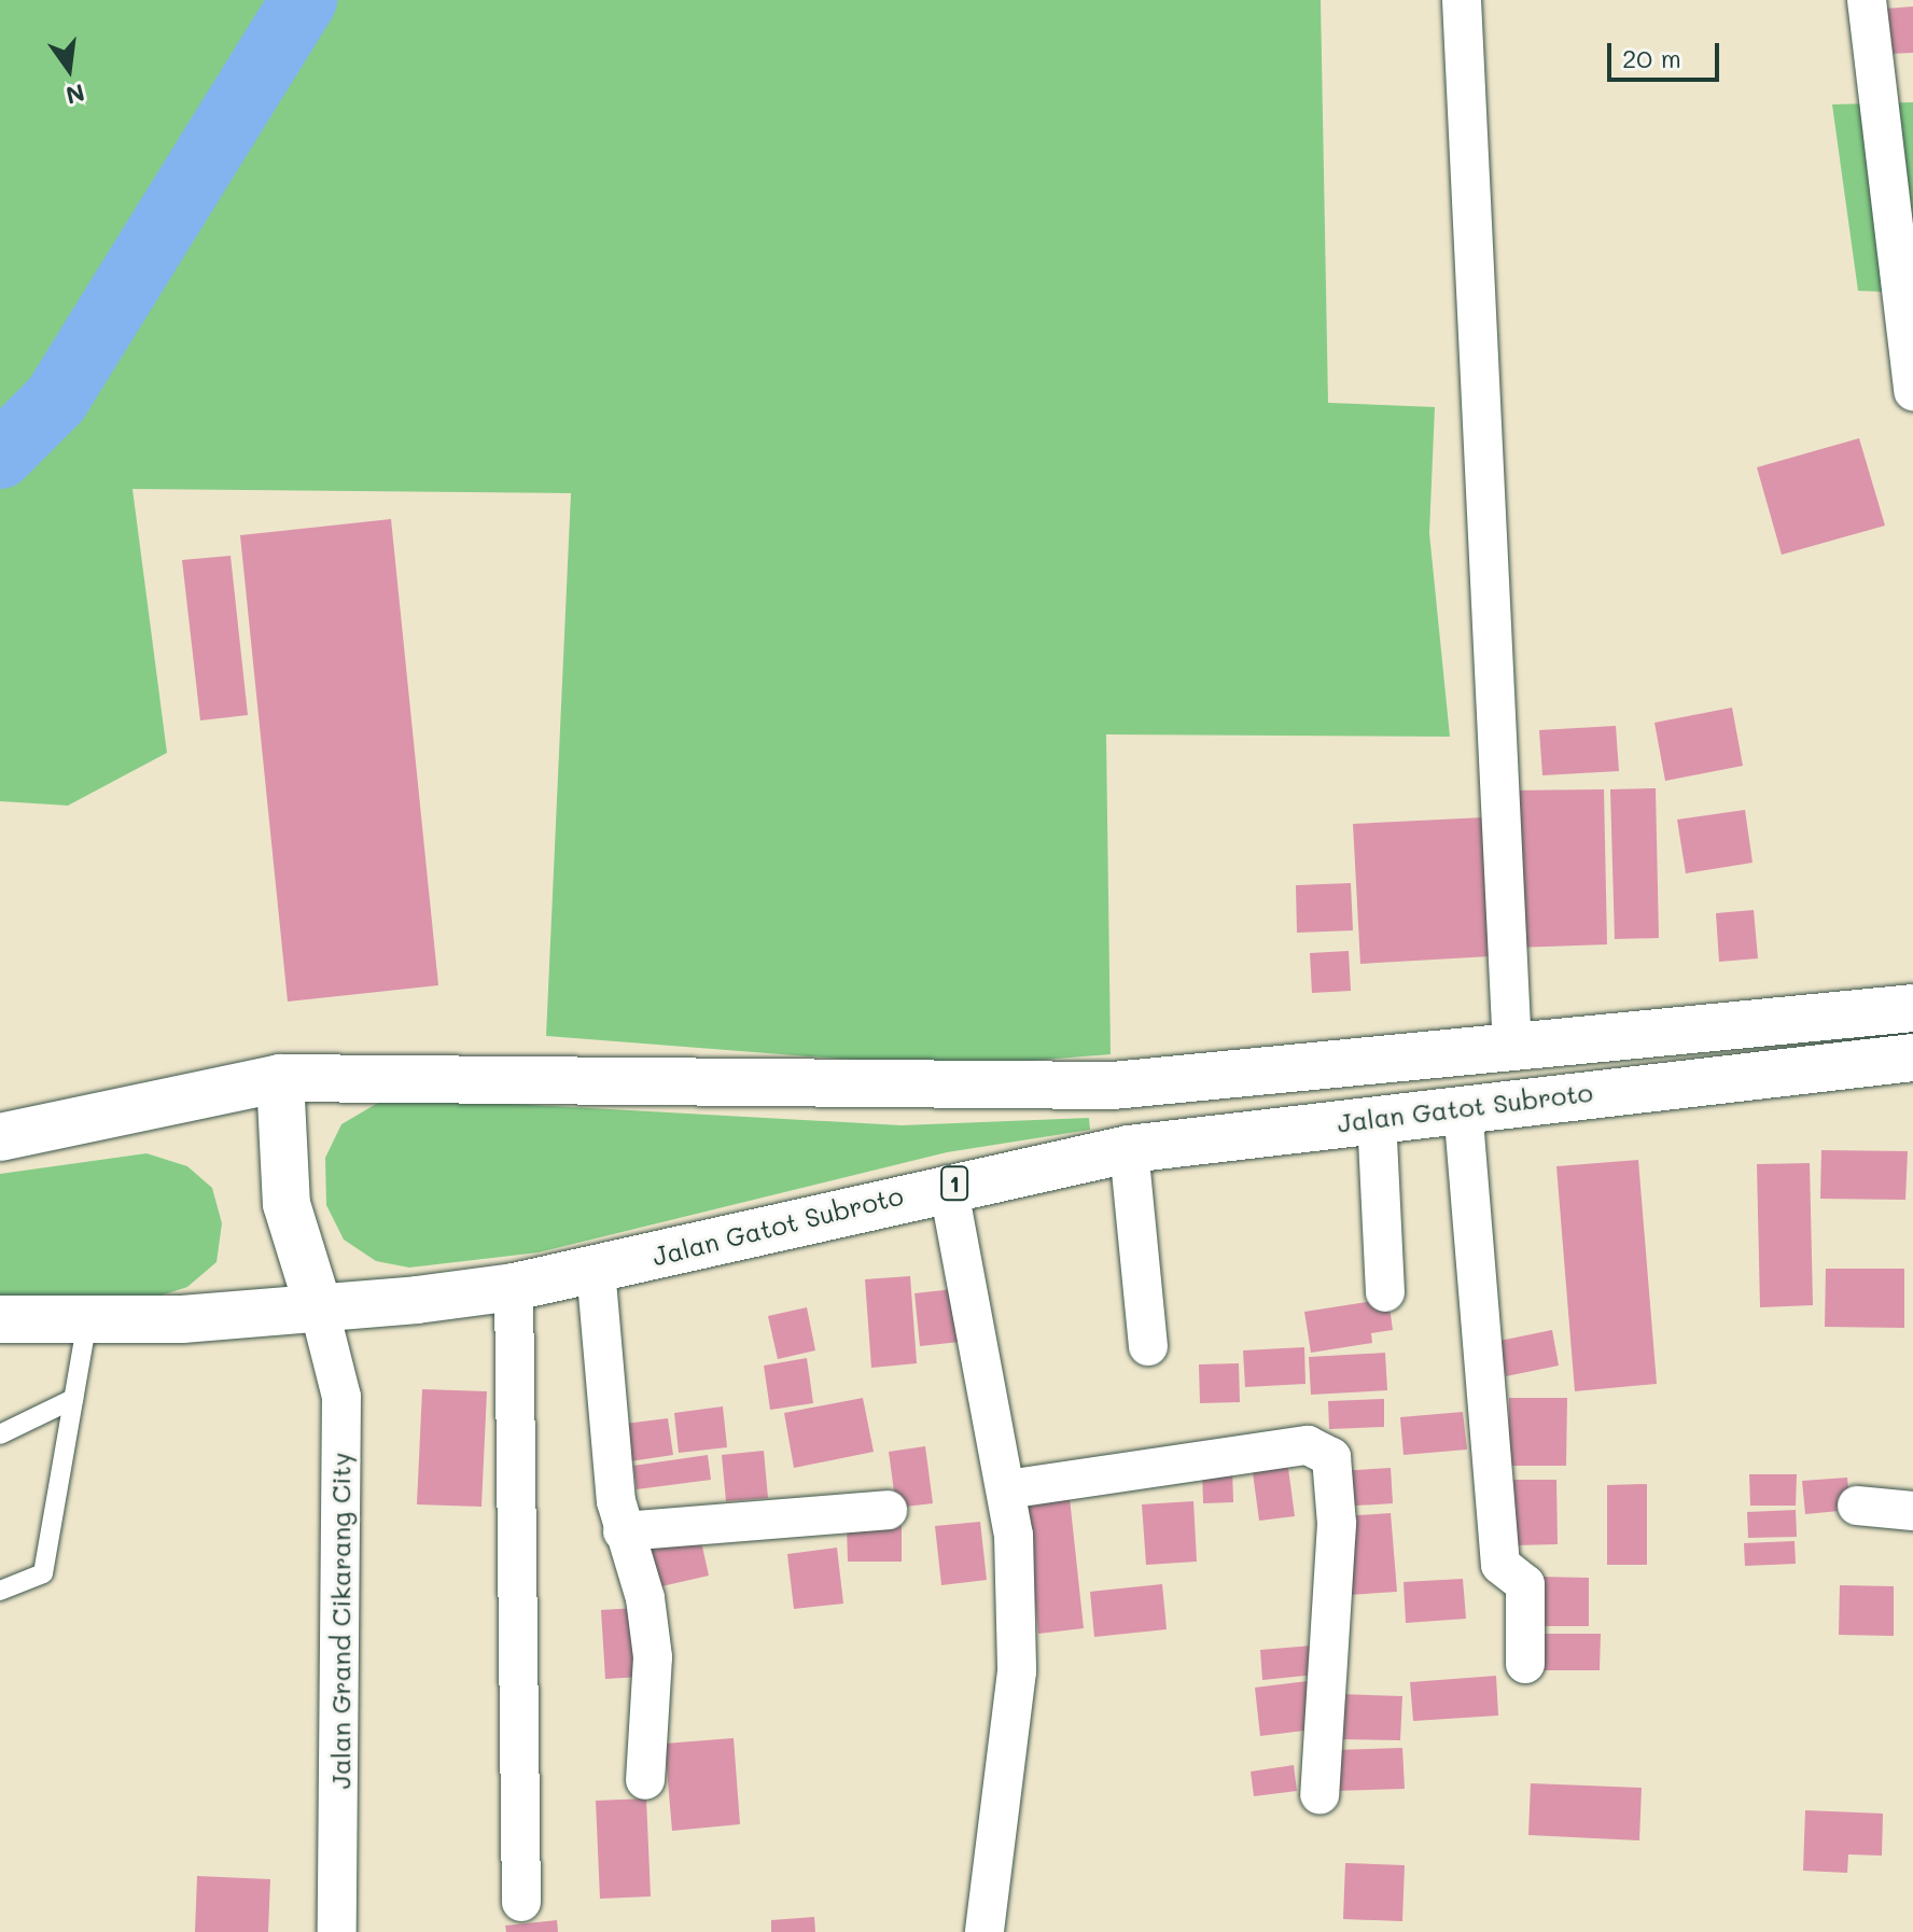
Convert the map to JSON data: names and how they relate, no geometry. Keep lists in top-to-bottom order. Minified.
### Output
{"streets":{"highway":["Jalan Gatot Subroto","1"],"street":["Jalan Grand Cikarang City"]},"crossings":[["Jalan Gatot Subroto","Jalan Grand Cikarang City"]],"scale_bar":"20 m","north":"bottom"}
